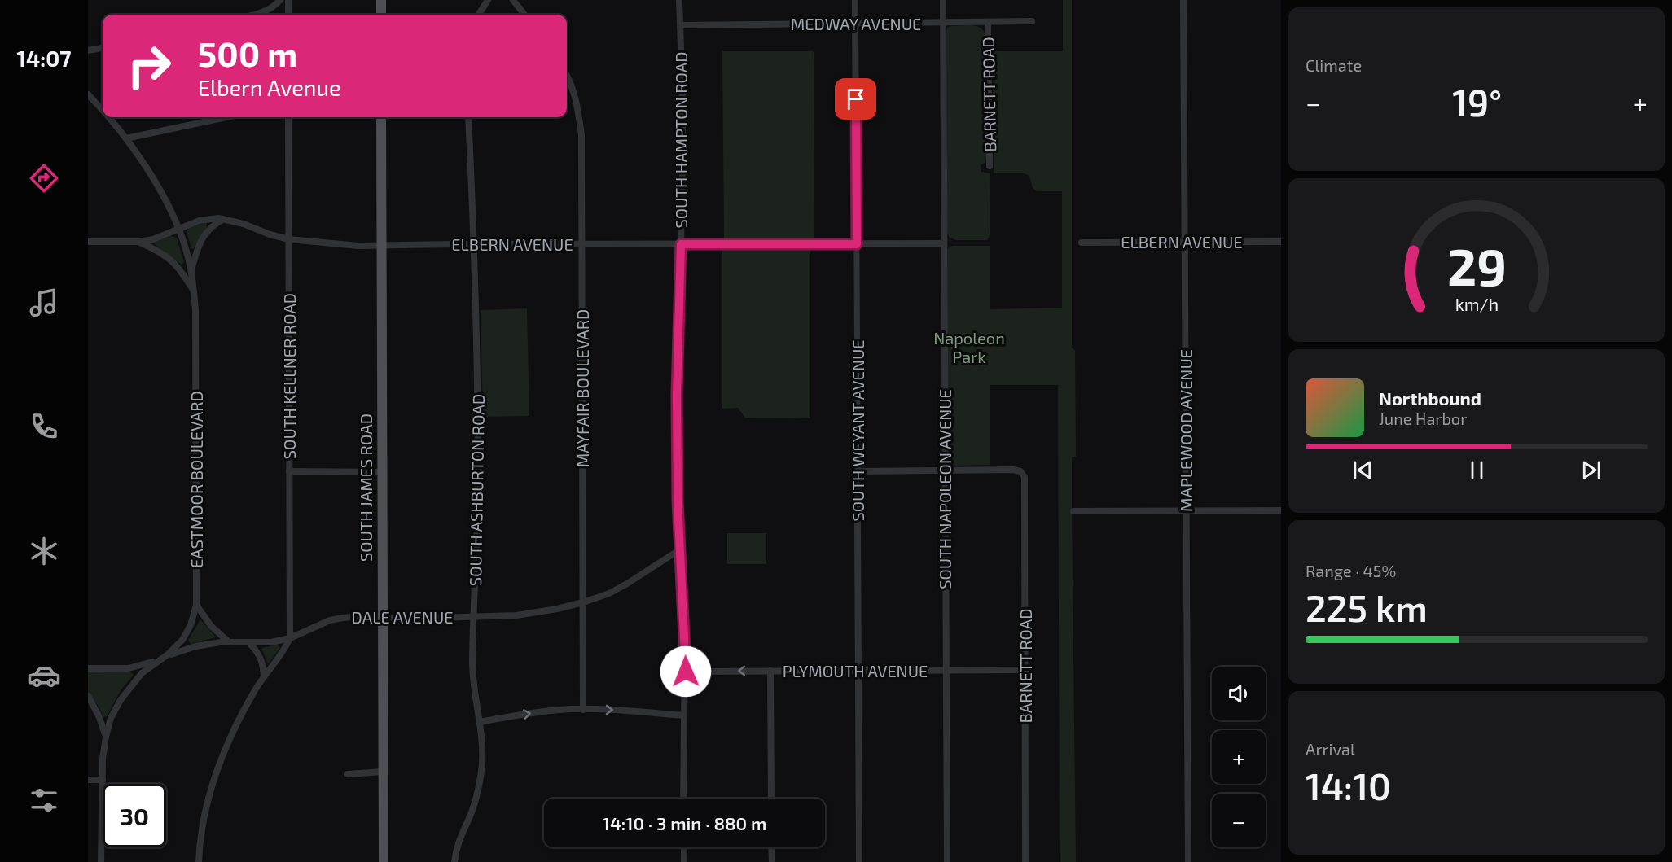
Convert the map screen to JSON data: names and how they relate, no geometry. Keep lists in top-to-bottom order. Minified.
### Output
{"streets":{"main road":["SOUTH JAMES ROAD"],"street":["MEDWAY AVENUE","BARNETT ROAD","SOUTH HAMPTON ROAD","ELBERN AVENUE","SOUTH KELLNER ROAD","MAYFAIR BOULEVARD","SOUTH WEYANT AVENUE","MAPLEWOOD AVENUE","EASTMOOR BOULEVARD","SOUTH NAPOLEON AVENUE","SOUTH ASHBURTON ROAD","DALE AVENUE","PLYMOUTH AVENUE"]},"crossings":[["MEDWAY AVENUE","BARNETT ROAD"],["MEDWAY AVENUE","SOUTH HAMPTON ROAD"],["MEDWAY AVENUE","SOUTH WEYANT AVENUE"],["MEDWAY AVENUE","SOUTH NAPOLEON AVENUE"],["BARNETT ROAD","SOUTH NAPOLEON AVENUE"],["BARNETT ROAD","PLYMOUTH AVENUE"],["SOUTH HAMPTON ROAD","ELBERN AVENUE"],["SOUTH HAMPTON ROAD","DALE AVENUE"],["SOUTH HAMPTON ROAD","PLYMOUTH AVENUE"],["ELBERN AVENUE","SOUTH KELLNER ROAD"],["ELBERN AVENUE","MAYFAIR BOULEVARD"],["ELBERN AVENUE","SOUTH WEYANT AVENUE"],["ELBERN AVENUE","MAPLEWOOD AVENUE"],["ELBERN AVENUE","EASTMOOR BOULEVARD"],["ELBERN AVENUE","SOUTH JAMES ROAD"],["ELBERN AVENUE","SOUTH NAPOLEON AVENUE"],["ELBERN AVENUE","SOUTH ASHBURTON ROAD"],["SOUTH KELLNER ROAD","DALE AVENUE"],["MAYFAIR BOULEVARD","DALE AVENUE"],["SOUTH WEYANT AVENUE","PLYMOUTH AVENUE"],["EASTMOOR BOULEVARD","DALE AVENUE"],["SOUTH JAMES ROAD","DALE AVENUE"],["SOUTH NAPOLEON AVENUE","PLYMOUTH AVENUE"],["SOUTH ASHBURTON ROAD","DALE AVENUE"]],"parks":["Napoleon Park"],"page":{"tabs":"14:07","tile":["Climate",["Range · 45%","225 km"],["Arrival","14:10"]],"turn":["500 m","Elbern Avenue"],"heat":["−","19°","+"],"song":["Northbound","June Harbor"],"map_buttons":["+","−"],"limit":"30","trip":"14:10 · 3 min · 880 m","gauge":["29","km/h"]}}
